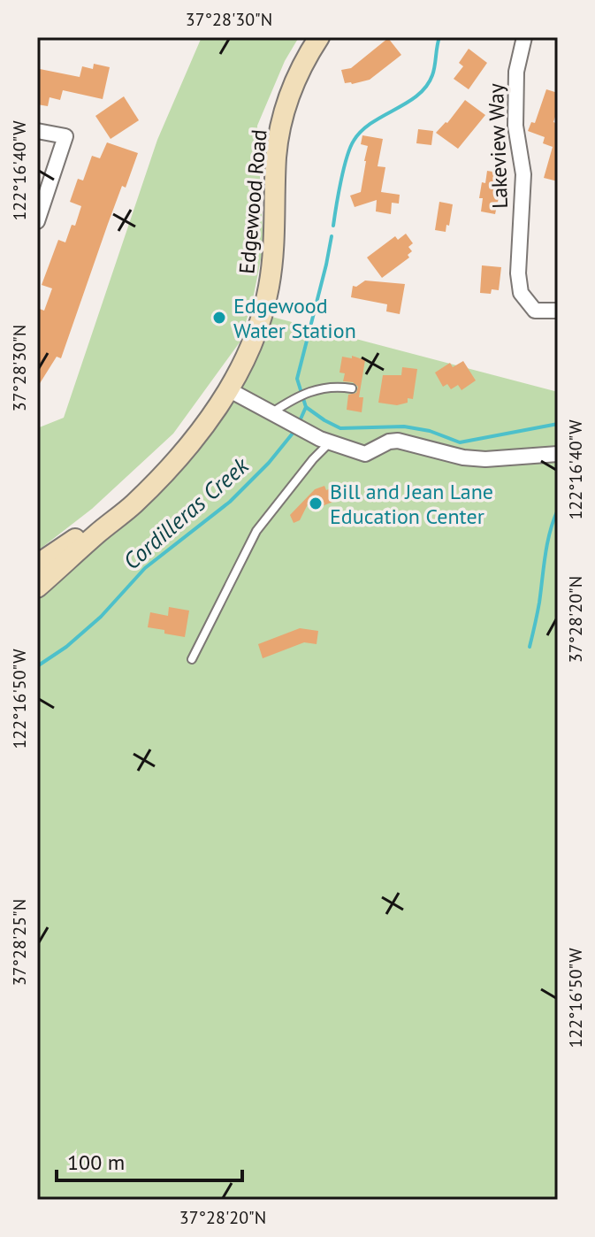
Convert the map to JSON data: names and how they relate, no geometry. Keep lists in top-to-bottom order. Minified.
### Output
{"streets":{"main road":["Edgewood Road"],"street":["Lakeview Way"]},"water":["Cordilleras Creek"],"places":["Edgewood Water Station","Bill and Jean Lane Education Center"],"scale_bar":"100 m","coordinates":["37°28'30\"N","122°16'40\"W","37°28'20\"N","122°16'50\"W","37°28'25\"N"]}
